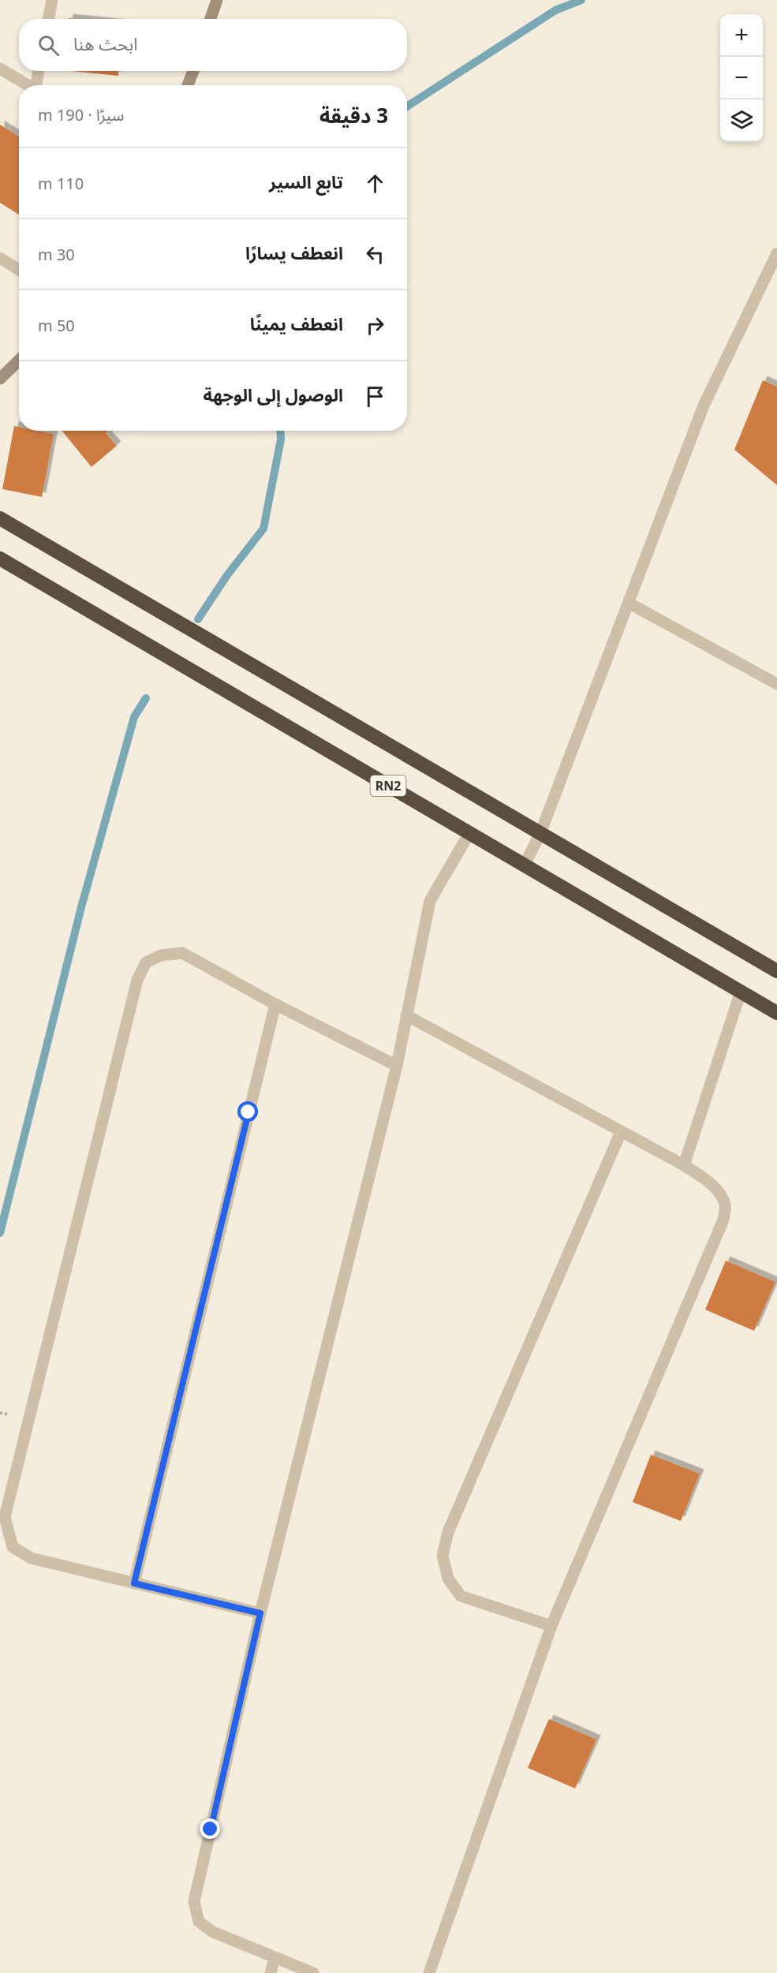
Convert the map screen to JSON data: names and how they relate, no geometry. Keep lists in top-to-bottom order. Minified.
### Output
{"streets":{"highway":["RN2"]},"page":{"map_buttons":["+","−"],"search":"ابحث هنا","heading":["3 دقيقة","سيرًا · 190 m"],"list":[["تابع السير","110 m"],["انعطف يسارًا","30 m"],["انعطف يمينًا","50 m"],"الوصول إلى الوجهة"]}}
